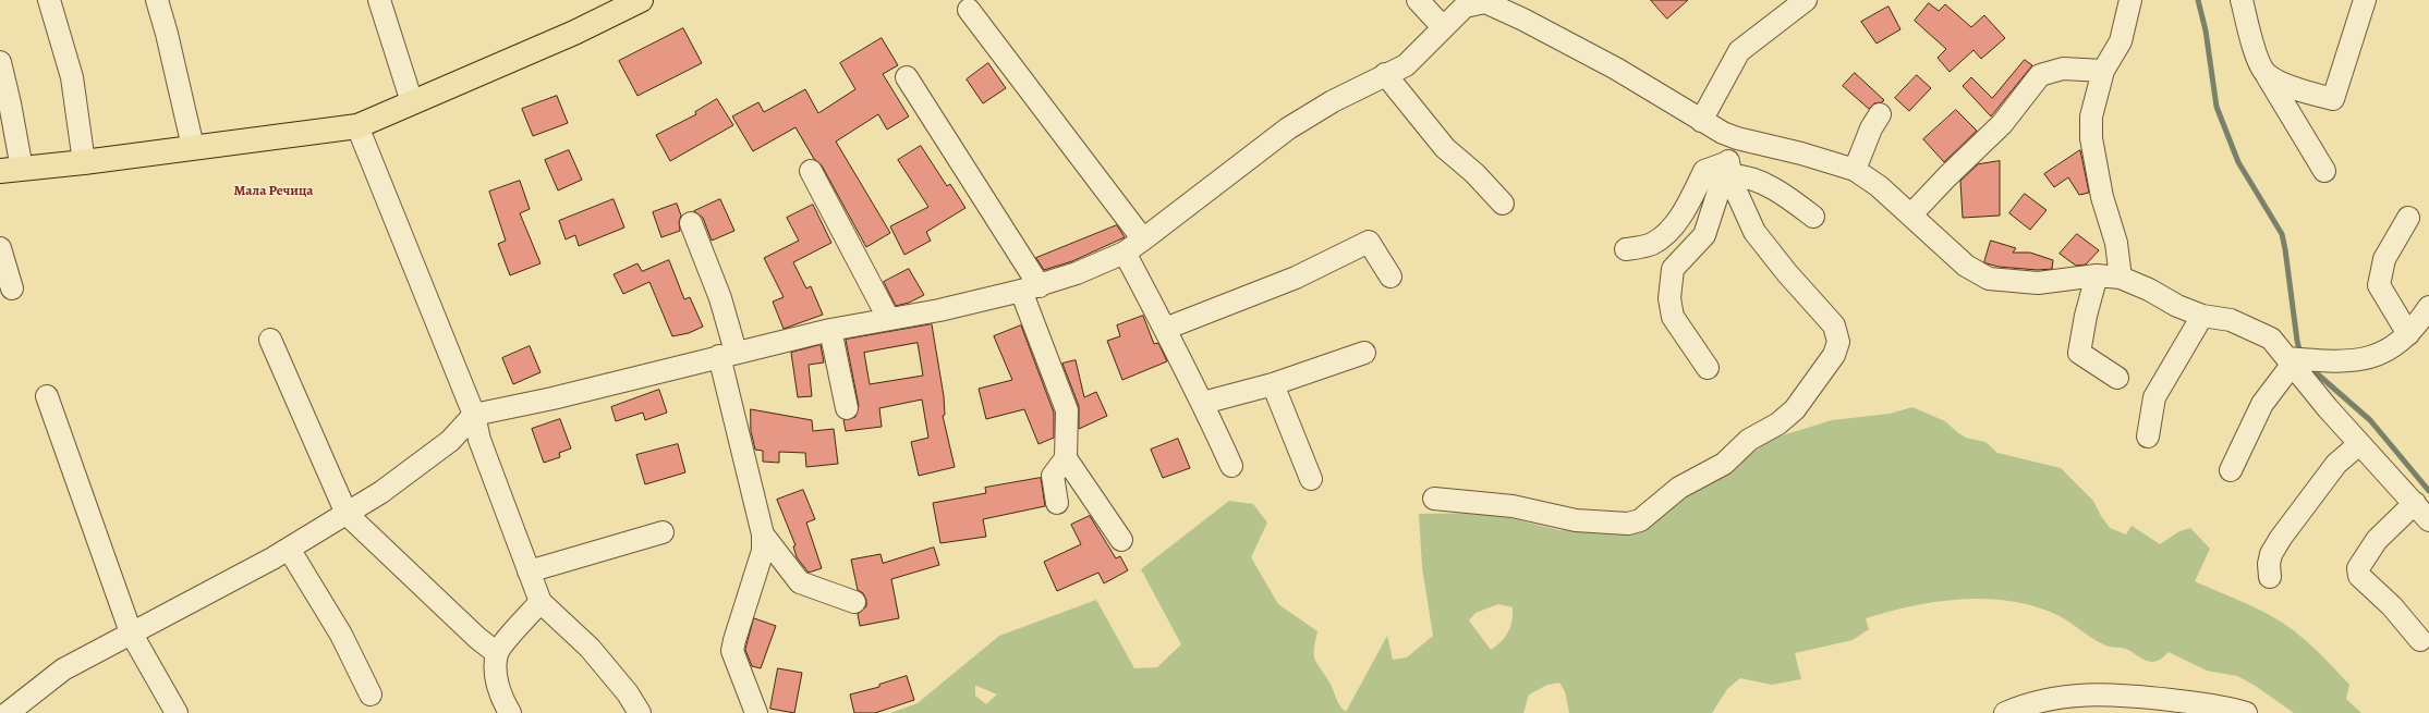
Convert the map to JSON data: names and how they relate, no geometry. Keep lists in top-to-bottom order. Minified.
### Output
{"districts":["Мала Речица"]}
